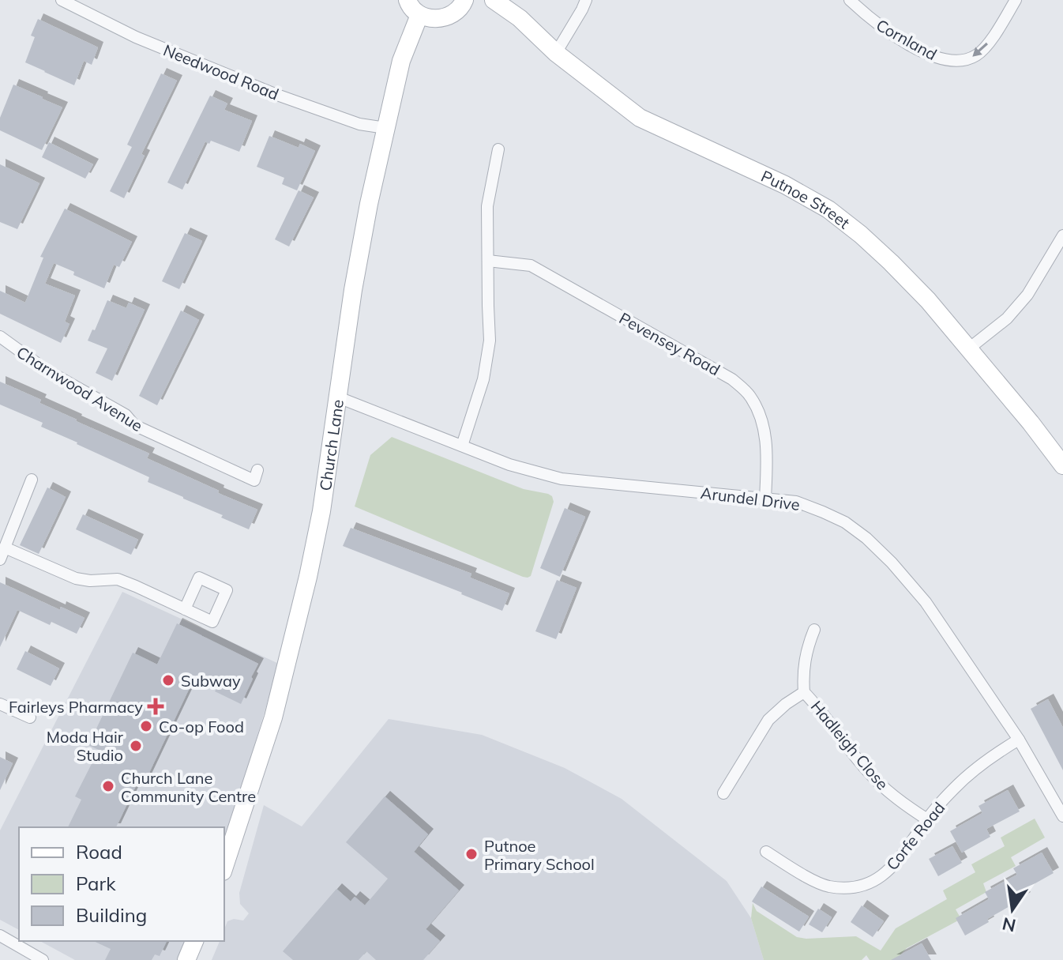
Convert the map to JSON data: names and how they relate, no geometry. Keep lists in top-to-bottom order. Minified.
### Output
{"streets":{"street":["Cornland","Needwood Road","Putnoe Street","Pevensey Road","Charnwood Avenue","Church Lane","Arundel Drive","Hadleigh Close","Corfe Road"]},"crossings":[["Needwood Road","Church Lane"],["Pevensey Road","Arundel Drive"],["Church Lane","Arundel Drive"],["Arundel Drive","Corfe Road"],["Hadleigh Close","Corfe Road"]],"places":{"other":["Subway","Co-op Food","Moda Hair Studio","Church Lane Community Centre","Putnoe Primary School"],"health":["Fairleys Pharmacy"]},"legend":["Road","Park","Building"],"north":"bottom"}
